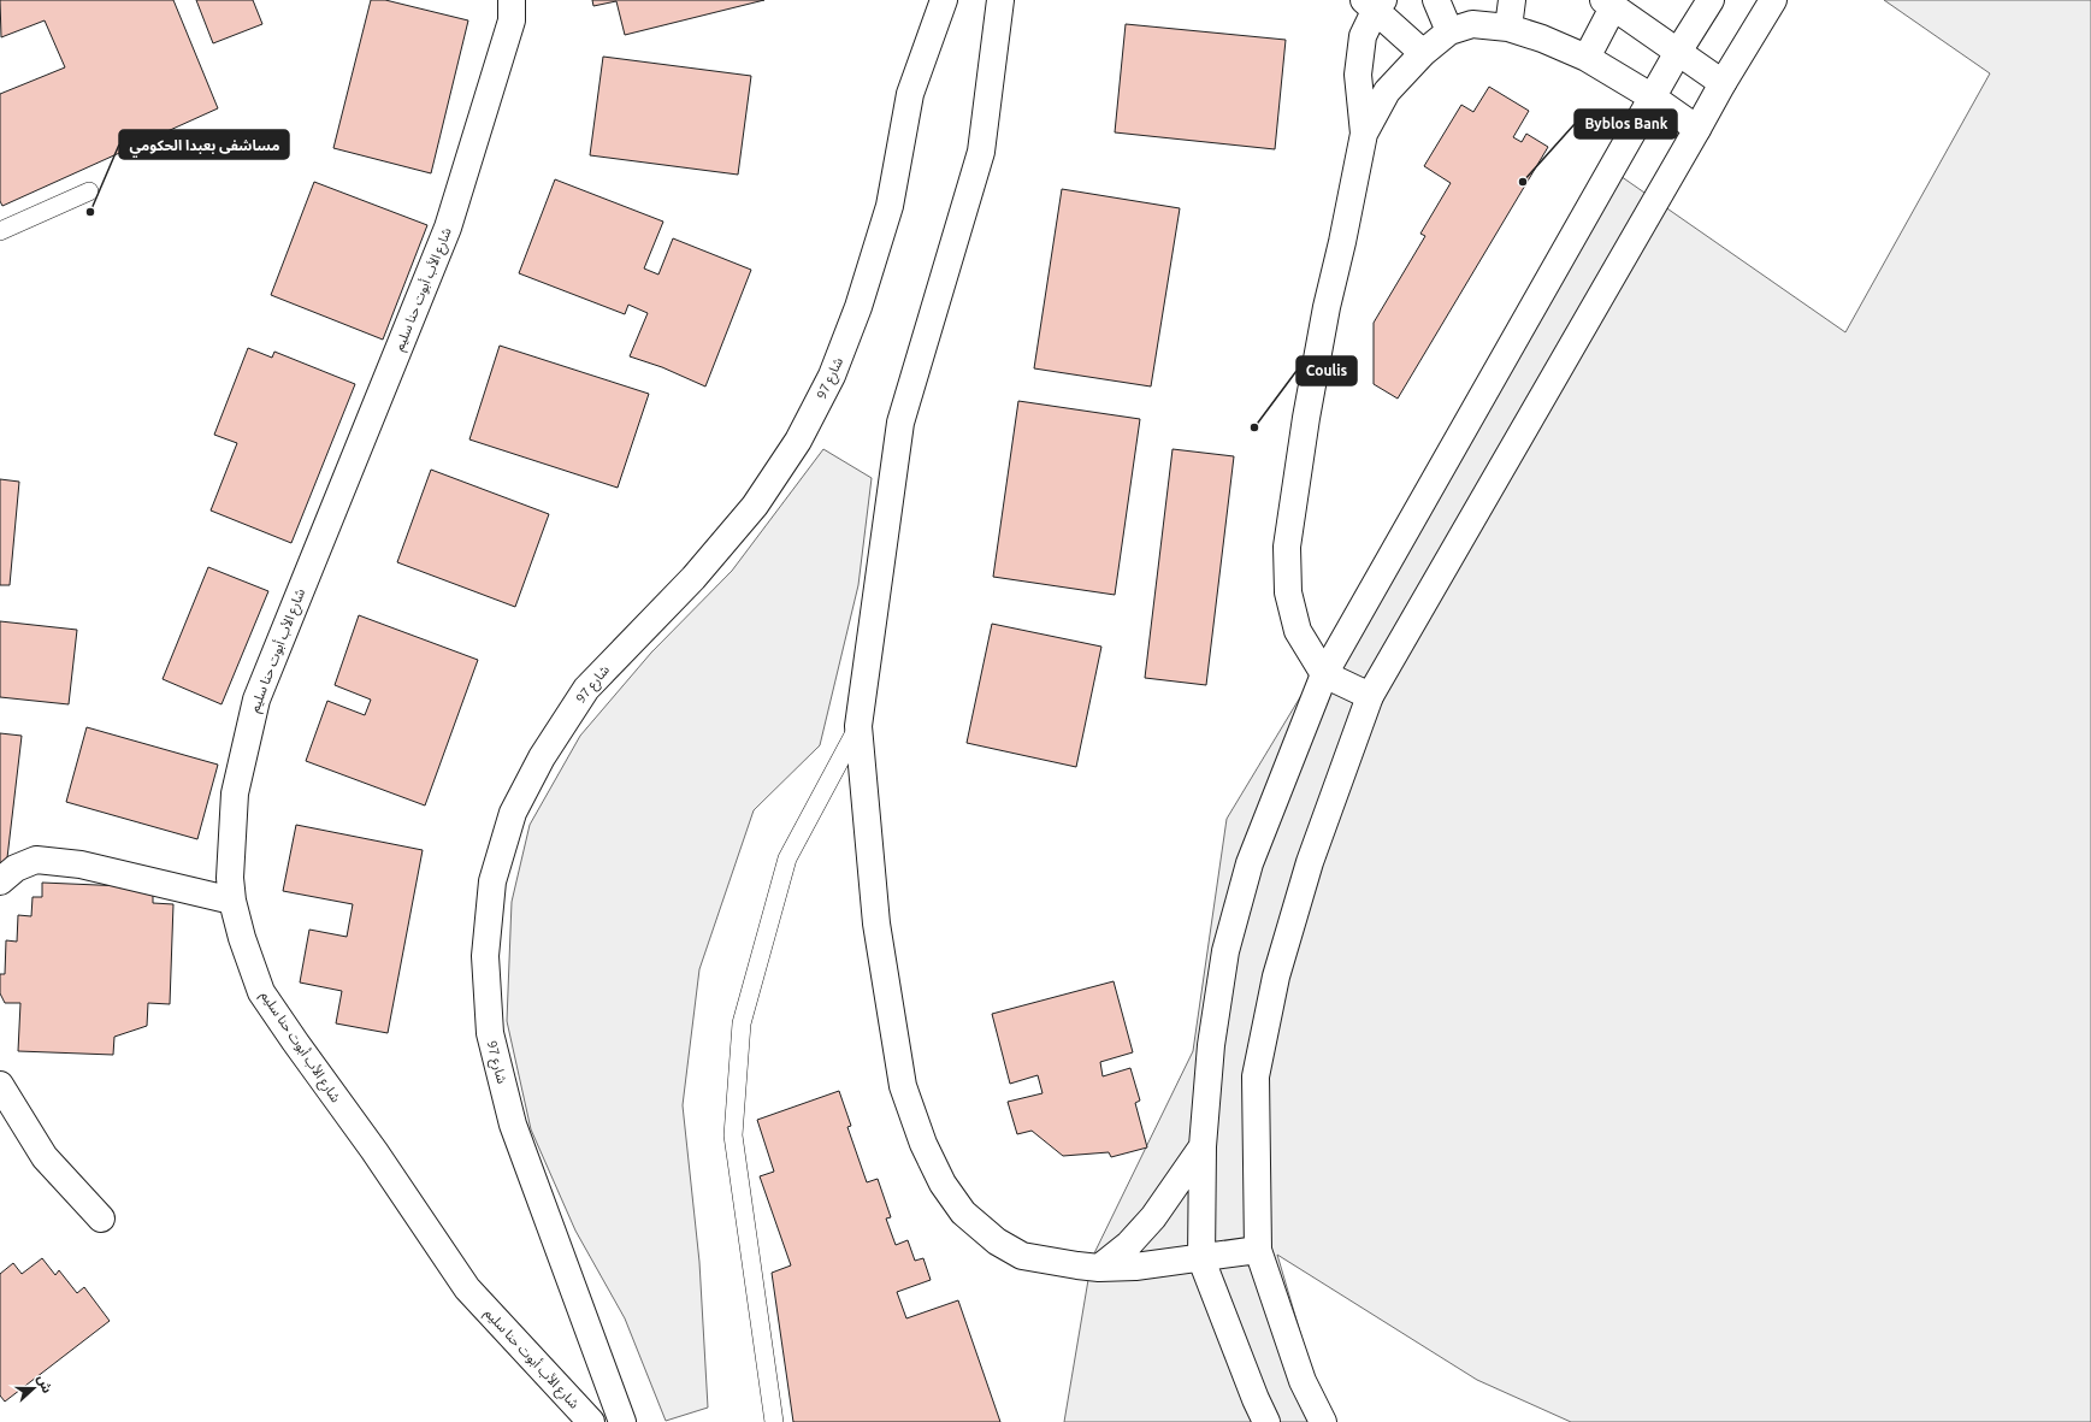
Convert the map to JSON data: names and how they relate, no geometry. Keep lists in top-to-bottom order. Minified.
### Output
{"streets":{"street":["شارع الأب أبوت حنا سليم","شارع 97"]},"places":["Byblos Bank","مساشفى بعبدا الحكومي","Coulis"],"north":"right"}
